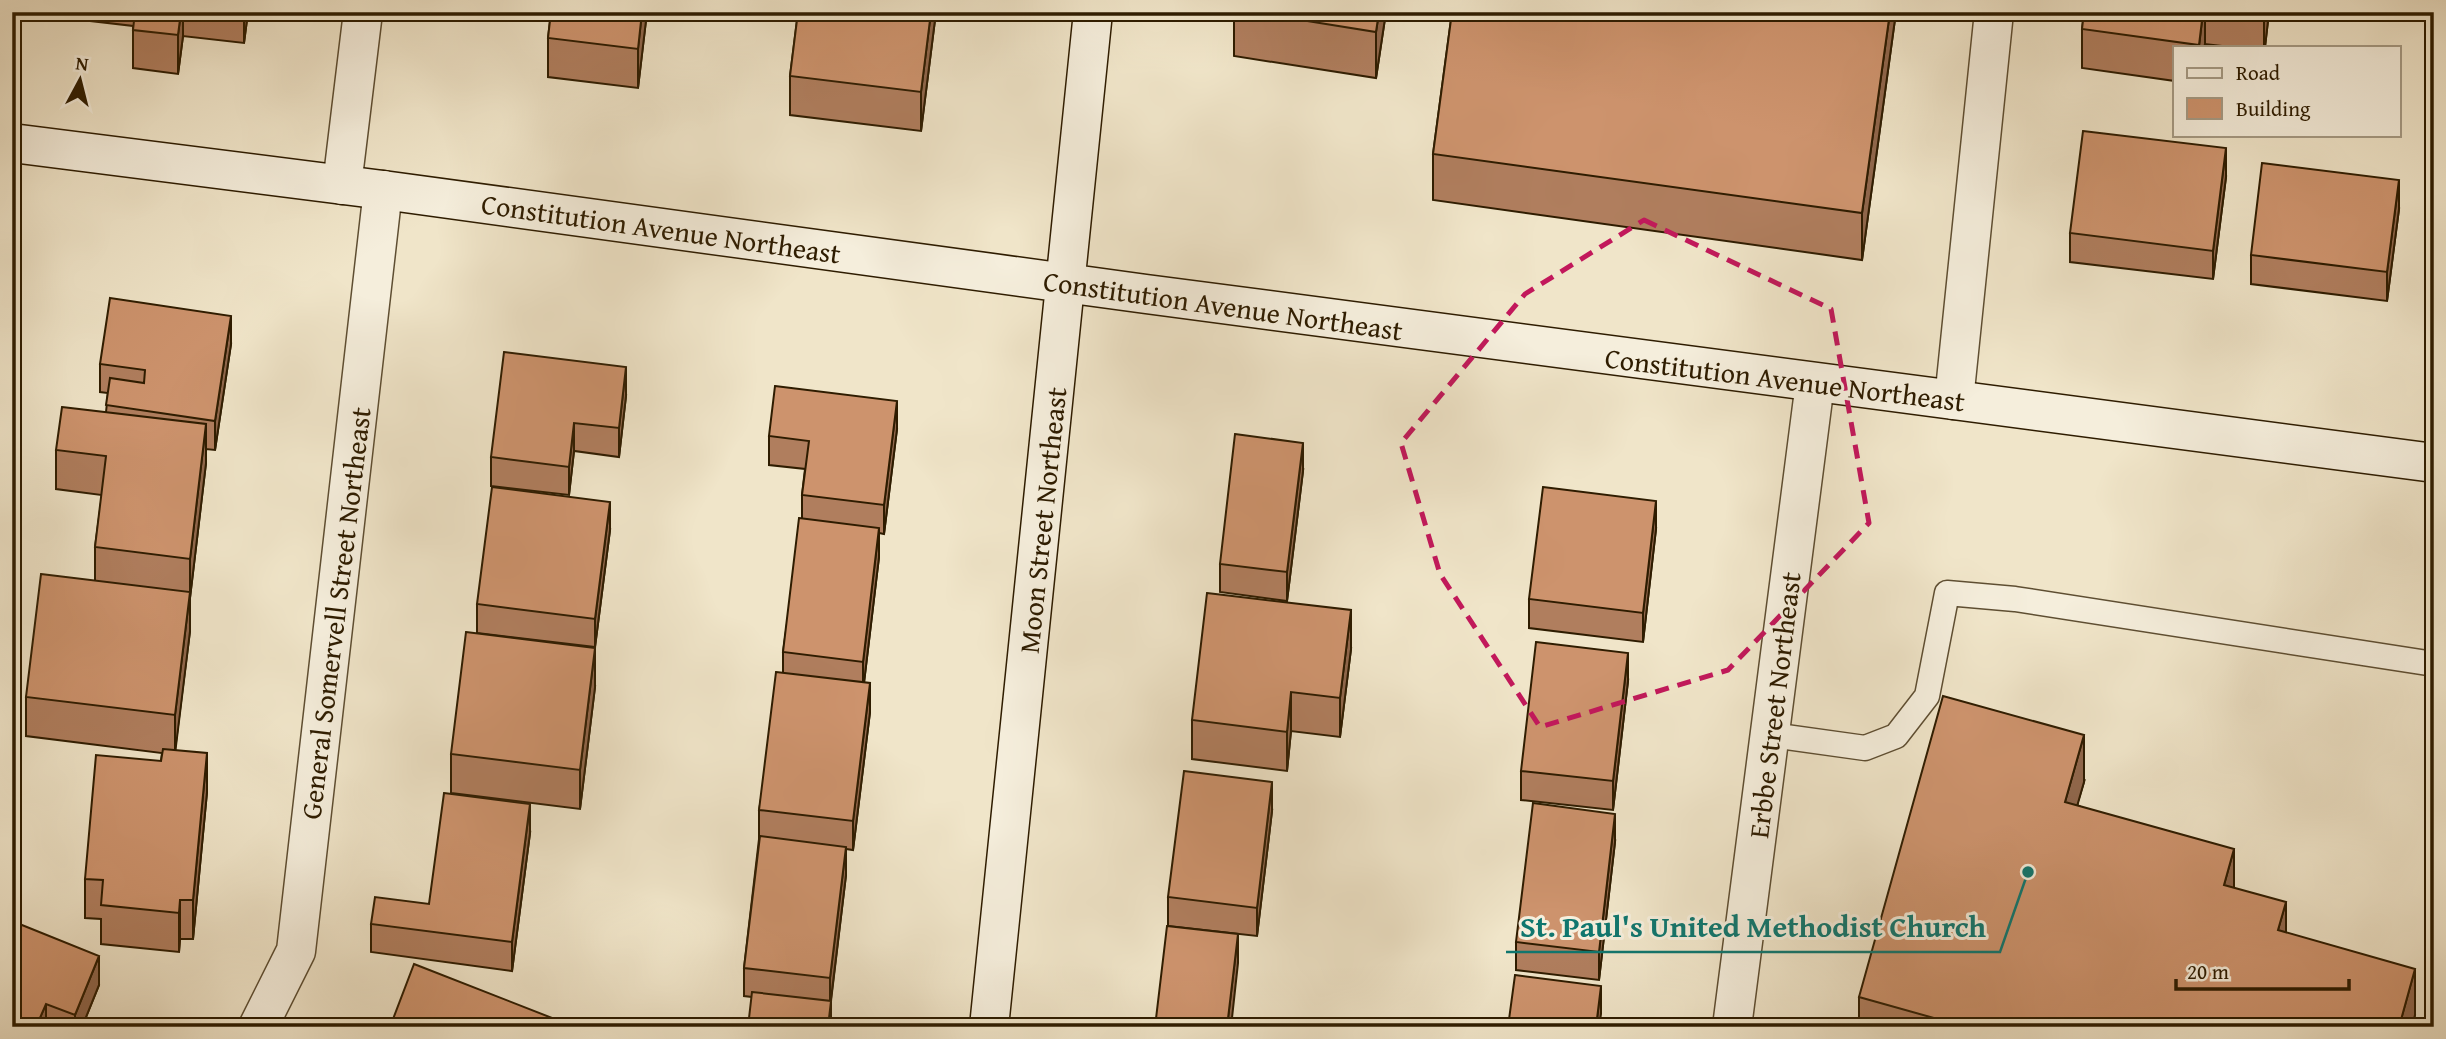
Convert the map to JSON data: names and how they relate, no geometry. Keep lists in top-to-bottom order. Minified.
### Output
{"streets":{"street":["Constitution Avenue Northeast","Moon Street Northeast","General Somervell Street Northeast","Erbbe Street Northeast"]},"crossings":[["Constitution Avenue Northeast","Moon Street Northeast"],["Constitution Avenue Northeast","General Somervell Street Northeast"],["Constitution Avenue Northeast","Erbbe Street Northeast"]],"places":["St. Paul's United Methodist Church"],"legend":["Road","Building"],"scale_bar":"20 m","north":"top"}
